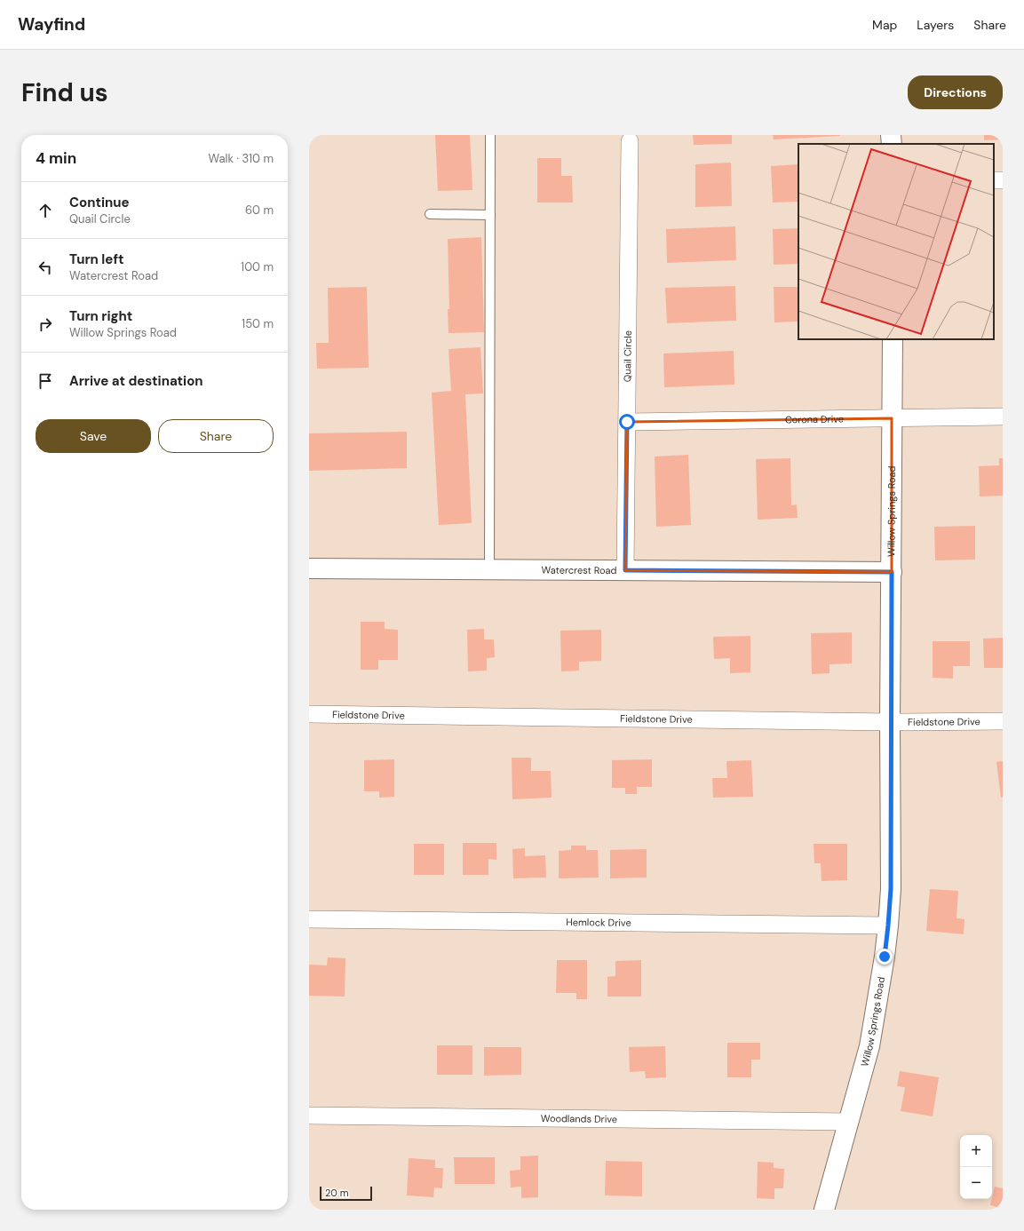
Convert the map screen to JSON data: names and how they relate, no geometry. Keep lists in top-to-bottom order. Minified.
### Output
{"streets":{"street":["Quail Circle","Corona Drive","Willow Springs Road","Watercrest Road","Fieldstone Drive","Hemlock Drive","Woodlands Drive"]},"crossings":[["Quail Circle","Corona Drive"],["Quail Circle","Watercrest Road"],["Corona Drive","Willow Springs Road"],["Willow Springs Road","Watercrest Road"],["Willow Springs Road","Fieldstone Drive"],["Willow Springs Road","Hemlock Drive"],["Willow Springs Road","Woodlands Drive"]],"scale_bar":"20 m","page":{"header":"Wayfind","nav":["Map","Layers","Share"],"buttons":["Directions",["Save","Share"]],"title":"Find us","heading":["4 min","Walk · 310 m"],"list":[["Continue","Quail Circle","60 m"],["Turn left","Watercrest Road","100 m"],["Turn right","Willow Springs Road","150 m"],"Arrive at destination"],"map_buttons":["+","−"],"scale":"20 m"}}
